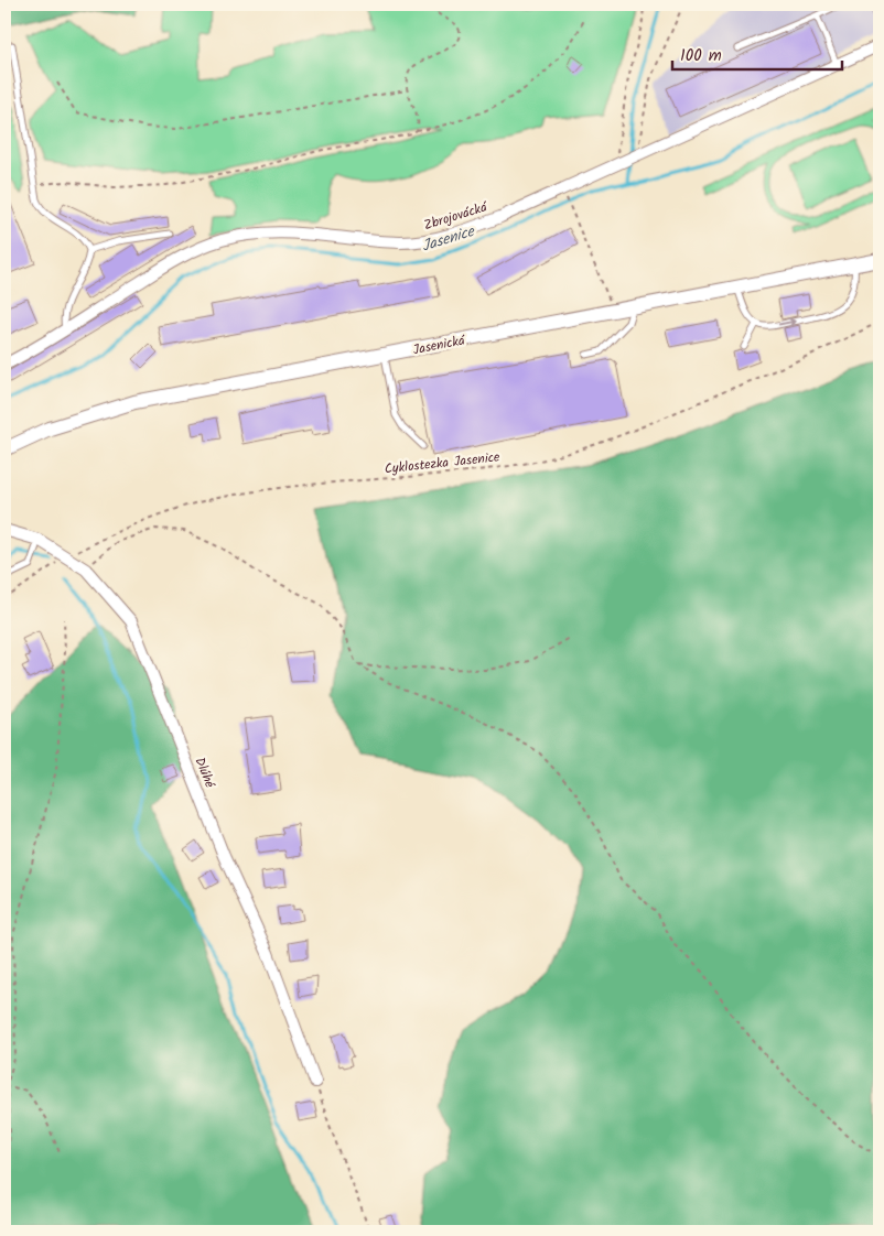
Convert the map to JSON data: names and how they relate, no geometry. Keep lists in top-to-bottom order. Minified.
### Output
{"streets":{"street":["Zbrojovácká","Jasenická","Dlúhé"],"path":["Cyklostezka Jasenice"]},"crossings":[["Cyklostezka Jasenice","Dlúhé"]],"water":["Jasenice"],"scale_bar":"100 m"}
